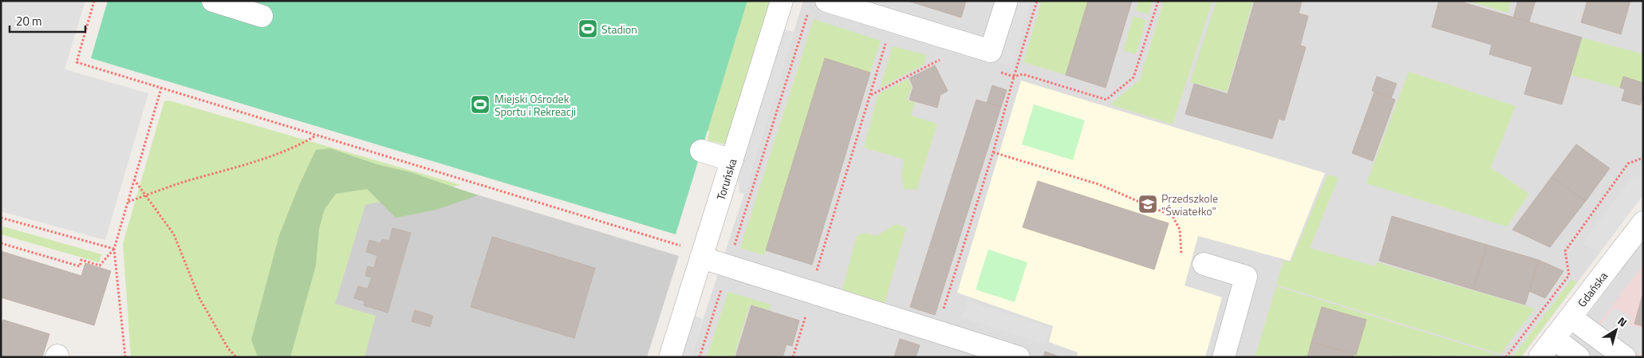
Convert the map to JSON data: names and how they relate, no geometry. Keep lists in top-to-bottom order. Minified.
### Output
{"streets":{"street":["Toruńska","Gdańska"]},"places":{"sports":["Stadion","Miejski Ośrodek Sportu i Rekreacji"],"school or university":["Przedszkole \"Światełko\""]},"scale_bar":"20 m","north":"top right"}
